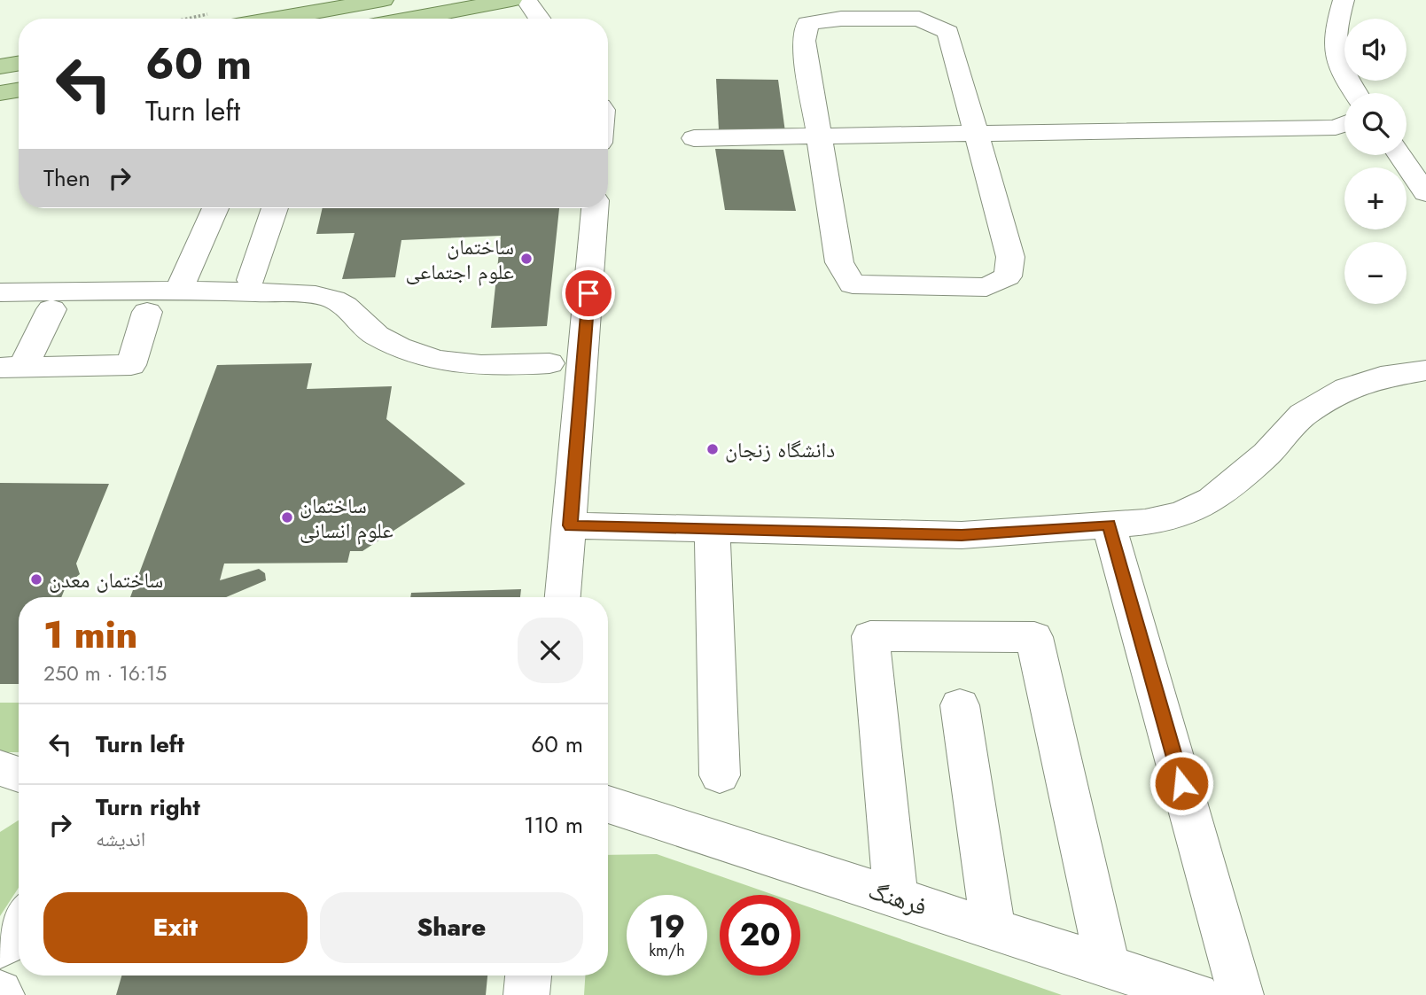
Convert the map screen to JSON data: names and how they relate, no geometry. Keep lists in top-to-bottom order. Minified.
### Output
{"streets":{"street":["فرهنگ"]},"places":["ساختمان علوم اجتماعی","دانشگاه زنجان","ساختمان علوم انسانی","ساختمان معدن"],"page":{"map_buttons":["+","−"],"turn":["60 m","Turn left"],"then":"Then","heading":["1 min","250 m · 16:15"],"list":[{"name":"Turn left","value":"60 m"},{"name":"Turn right","note":"اندیشه","value":"110 m"}],"buttons":["Exit","Share"],"speed":"19 km/h","limit":"20"}}
